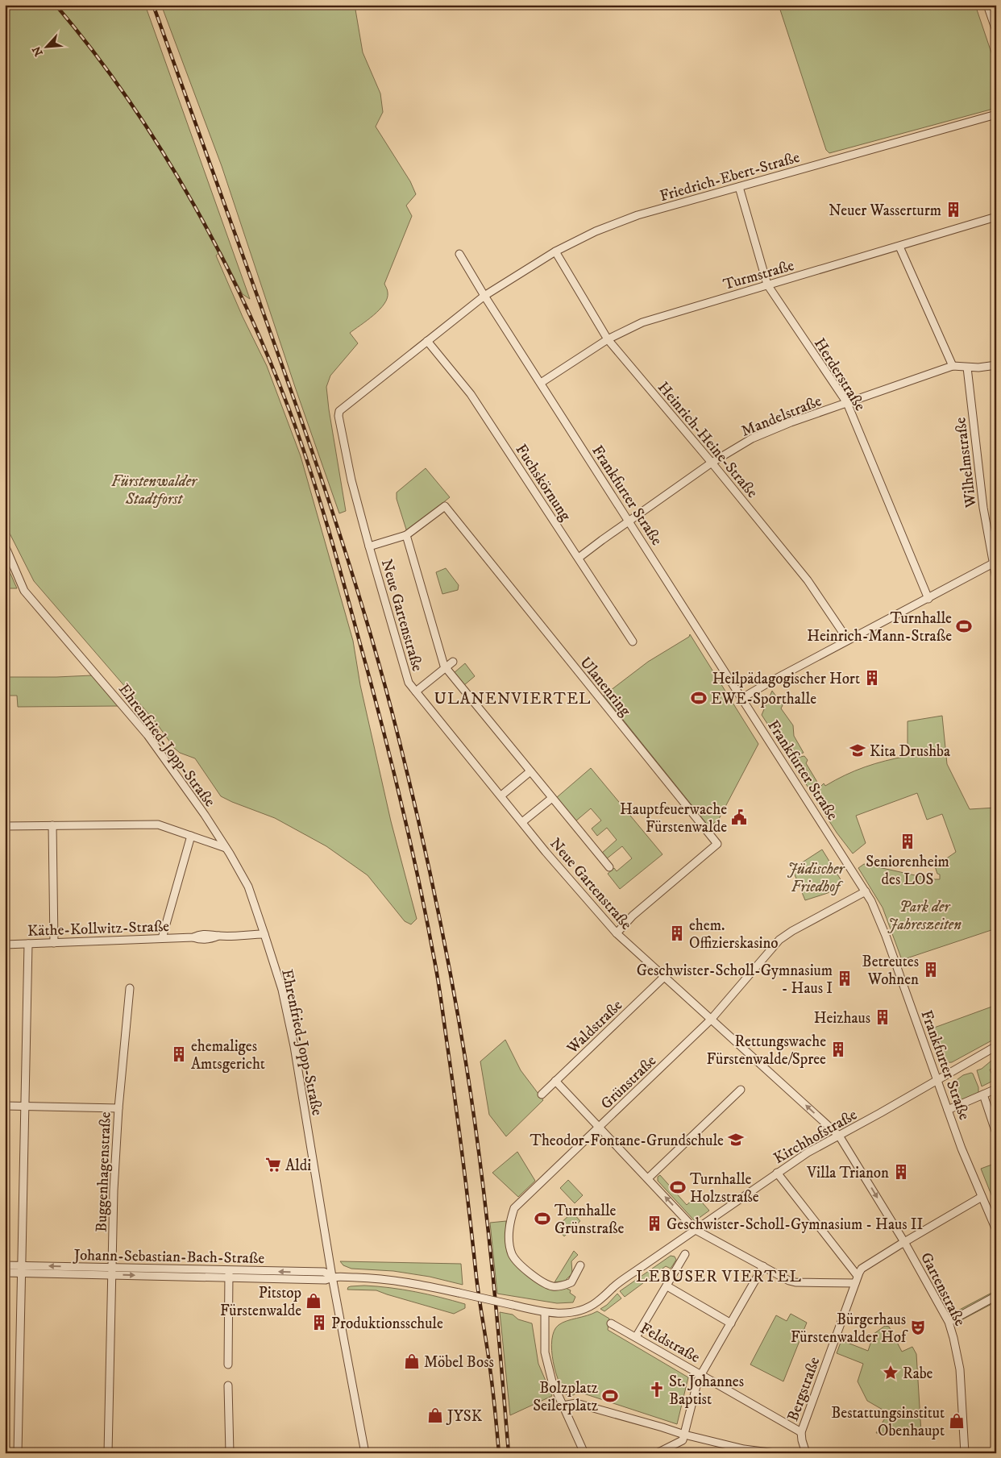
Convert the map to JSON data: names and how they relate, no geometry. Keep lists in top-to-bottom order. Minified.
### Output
{"streets":{"street":["Friedrich-Ebert-Straße","Turmstraße","Herderstraße","Mandelstraße","Heinrich-Heine-Straße","Wilhelmstraße","Fuchskörnung","Frankfurter Straße","Neue Gartenstraße","Ulanenring","Ehrenfried-Jopp-Straße","Käthe-Kollwitz-Straße","Waldstraße","Grünstraße","Kirchhofstraße","Buggenhagenstraße","Johann-Sebastian-Bach-Straße","Gartenstraße","Feldstraße","Bergstraße"]},"crossings":[["Friedrich-Ebert-Straße","Herderstraße"],["Friedrich-Ebert-Straße","Heinrich-Heine-Straße"],["Friedrich-Ebert-Straße","Frankfurter Straße"],["Friedrich-Ebert-Straße","Neue Gartenstraße"],["Turmstraße","Herderstraße"],["Turmstraße","Heinrich-Heine-Straße"],["Turmstraße","Frankfurter Straße"],["Herderstraße","Mandelstraße"],["Mandelstraße","Heinrich-Heine-Straße"],["Mandelstraße","Wilhelmstraße"],["Mandelstraße","Fuchskörnung"],["Mandelstraße","Frankfurter Straße"],["Fuchskörnung","Neue Gartenstraße"],["Frankfurter Straße","Neue Gartenstraße"],["Frankfurter Straße","Grünstraße"],["Frankfurter Straße","Kirchhofstraße"],["Neue Gartenstraße","Ulanenring"],["Neue Gartenstraße","Waldstraße"],["Neue Gartenstraße","Grünstraße"],["Neue Gartenstraße","Gartenstraße"],["Ehrenfried-Jopp-Straße","Käthe-Kollwitz-Straße"],["Ehrenfried-Jopp-Straße","Johann-Sebastian-Bach-Straße"],["Grünstraße","Gartenstraße"],["Kirchhofstraße","Johann-Sebastian-Bach-Straße"],["Kirchhofstraße","Gartenstraße"],["Buggenhagenstraße","Johann-Sebastian-Bach-Straße"],["Feldstraße","Bergstraße"]],"districts":["ULANENVIERTEL","LEBUSER VIERTEL"],"parks":["Fürstenwalder Stadtforst","Jüdischer Friedhof","Park der Jahreszeiten"],"places":{"building":["Neuer Wasserturm","Heilpädagogischer Hort","Seniorenheim des LOS","ehem. Offizierskasino","Betreutes Wohnen","Geschwister-Scholl-Gymnasium - Haus I","Heizhaus","Rettungswache Fürstenwalde/Spree","ehemaliges Amtsgericht","Villa Trianon","Geschwister-Scholl-Gymnasium - Haus II","Produktionsschule"],"sports":["Turnhalle Heinrich-Mann-Straße","EWE-Sporthalle","Turnhalle Holzstraße","Turnhalle Grünstraße","Bolzplatz Seilerplatz"],"school or university":["Kita Drushba","Theodor-Fontane-Grundschule"],"public building":["Hauptfeuerwache Fürstenwalde"],"supermarket":["Aldi"],"shop":["Pitstop Fürstenwalde","Möbel Boss","JYSK","Bestattungsinstitut Obenhaupt"],"theatre":["Bürgerhaus Fürstenwalder Hof"],"place":["Rabe"],"church":["St. Johannes Baptist"]},"north":"bottom left"}
